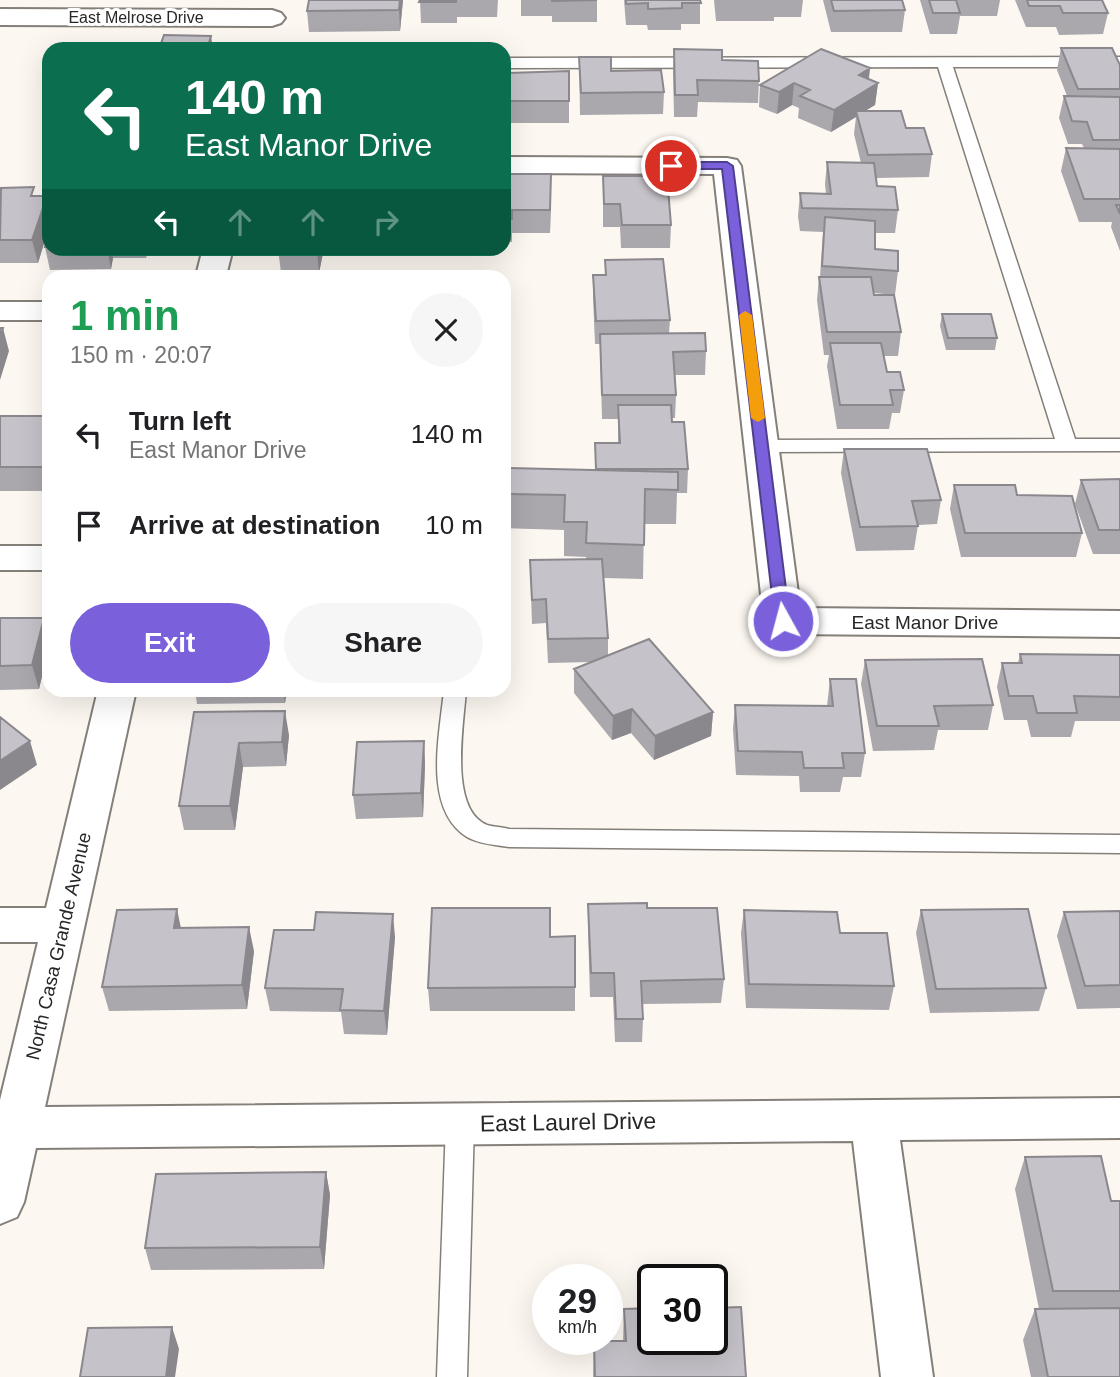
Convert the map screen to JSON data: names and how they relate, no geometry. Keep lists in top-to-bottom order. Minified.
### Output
{"streets":{"street":["East Melrose Drive","East Manor Drive","North Casa Grande Avenue","East Laurel Drive"]},"crossings":[["North Casa Grande Avenue","East Laurel Drive"]],"page":{"turn":["140 m","East Manor Drive"],"heading":["1 min","150 m · 20:07"],"list":[{"name":"Turn left","note":"East Manor Drive","value":"140 m"},{"name":"Arrive at destination","value":"10 m"}],"buttons":["Exit","Share"],"speed":"29 km/h","limit":"30"}}
